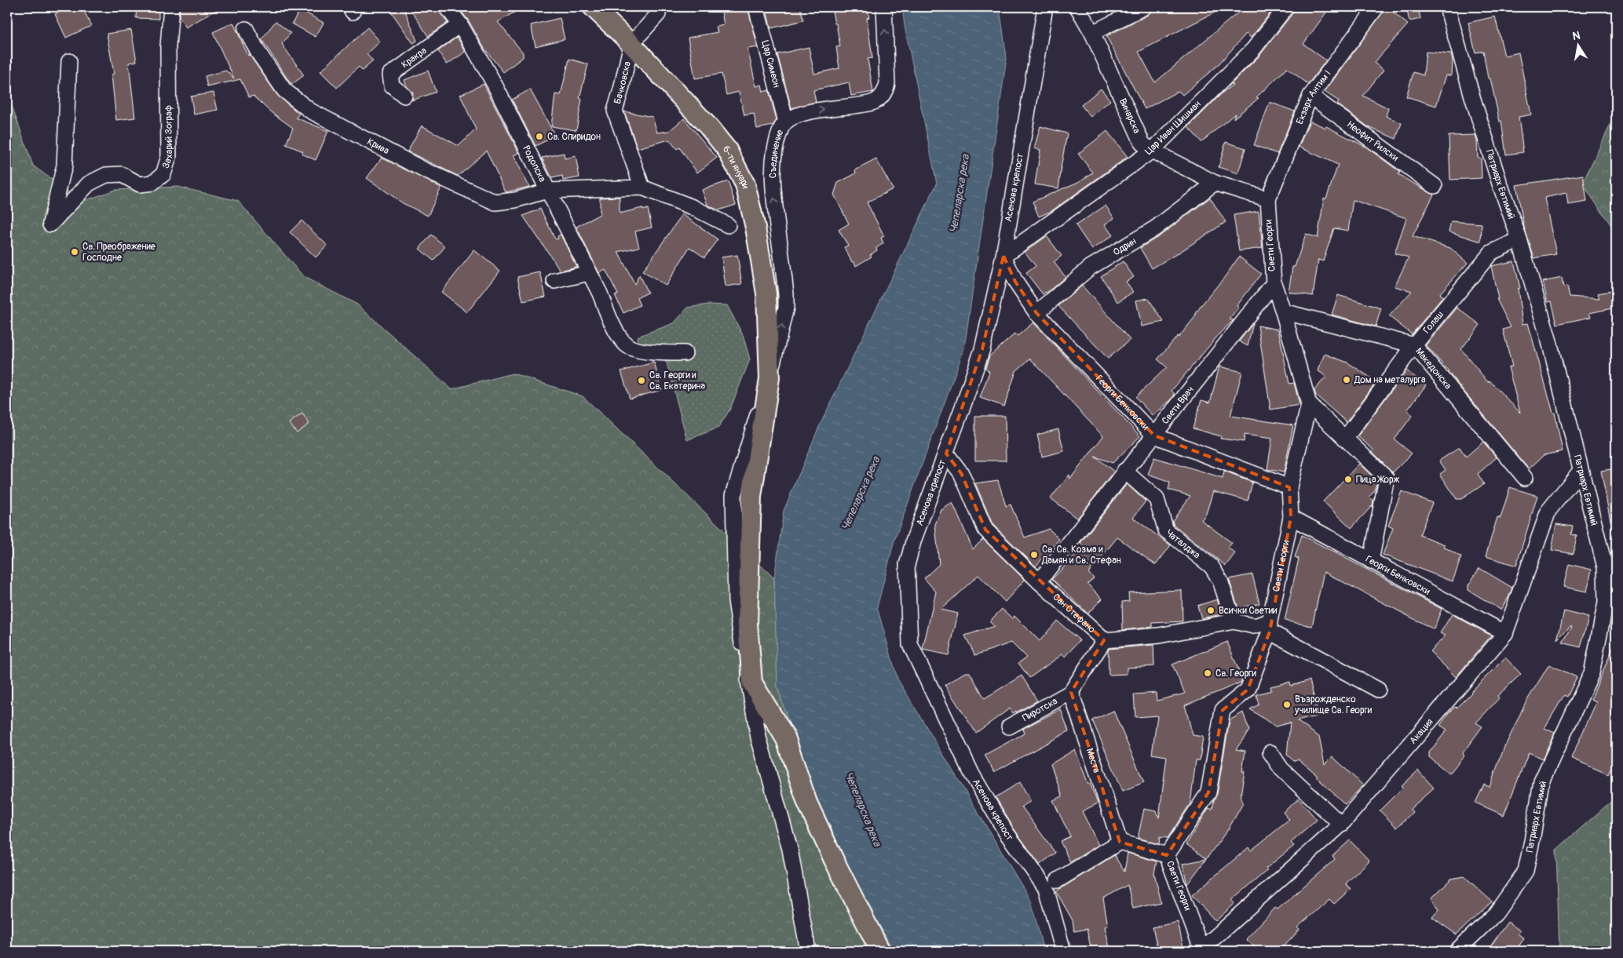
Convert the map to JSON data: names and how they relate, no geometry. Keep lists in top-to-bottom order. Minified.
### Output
{"streets":{"main road":["6-ти януари"],"street":["Кракра","Цар Симеон","Бачковска","Екзарх Антим I","Винарска","Цар Иван Шишман","Захарий Зограф","Неофит Рилски","Крива","Съединение","Родопска","Патриарх Евтимий","Асенова крепост","Свети Георги","Одрин","Голаш","Македонска","Георги Бенковски","Свети Врач","Чаталджа","Сан Стефано","Пиротска","Акация","Места"]},"crossings":[["Кракра","Родопска"],["Цар Симеон","Съединение"],["Бачковска","6-ти януари"],["Екзарх Антим I","Винарска"],["Екзарх Антим I","Неофит Рилски"],["Екзарх Антим I","Свети Георги"],["Винарска","Цар Иван Шишман"],["Винарска","Свети Георги"],["Винарска","Одрин"],["Цар Иван Шишман","Асенова крепост"],["Цар Иван Шишман","Георги Бенковски"],["Крива","Родопска"],["Съединение","6-ти януари"],["Патриарх Евтимий","Голаш"],["Патриарх Евтимий","Акация"],["Асенова крепост","Георги Бенковски"],["Асенова крепост","Сан Стефано"],["Свети Георги","Македонска"],["Свети Георги","Георги Бенковски"],["Свети Георги","Свети Врач"],["Свети Георги","Сан Стефано"],["Свети Георги","Акация"],["Одрин","Георги Бенковски"],["Голаш","Македонска"],["Георги Бенковски","Свети Врач"],["Георги Бенковски","Акация"],["Свети Врач","Чаталджа"],["Свети Врач","Сан Стефано"],["Чаталджа","Сан Стефано"],["Пиротска","Места"]],"one_way":["Съединение"],"water":["Чепеларска река"],"places":["Св. Спиридон","Св. Преображение Господне","Дом на металурга","Св. Георги и Св. Екатерина","Пица Жорж","Св. Св. Козма и Дамян и Св. Стефан","Всички Светии","Св. Георги","Възрожденско училище Св. Георги"],"north":"top"}
